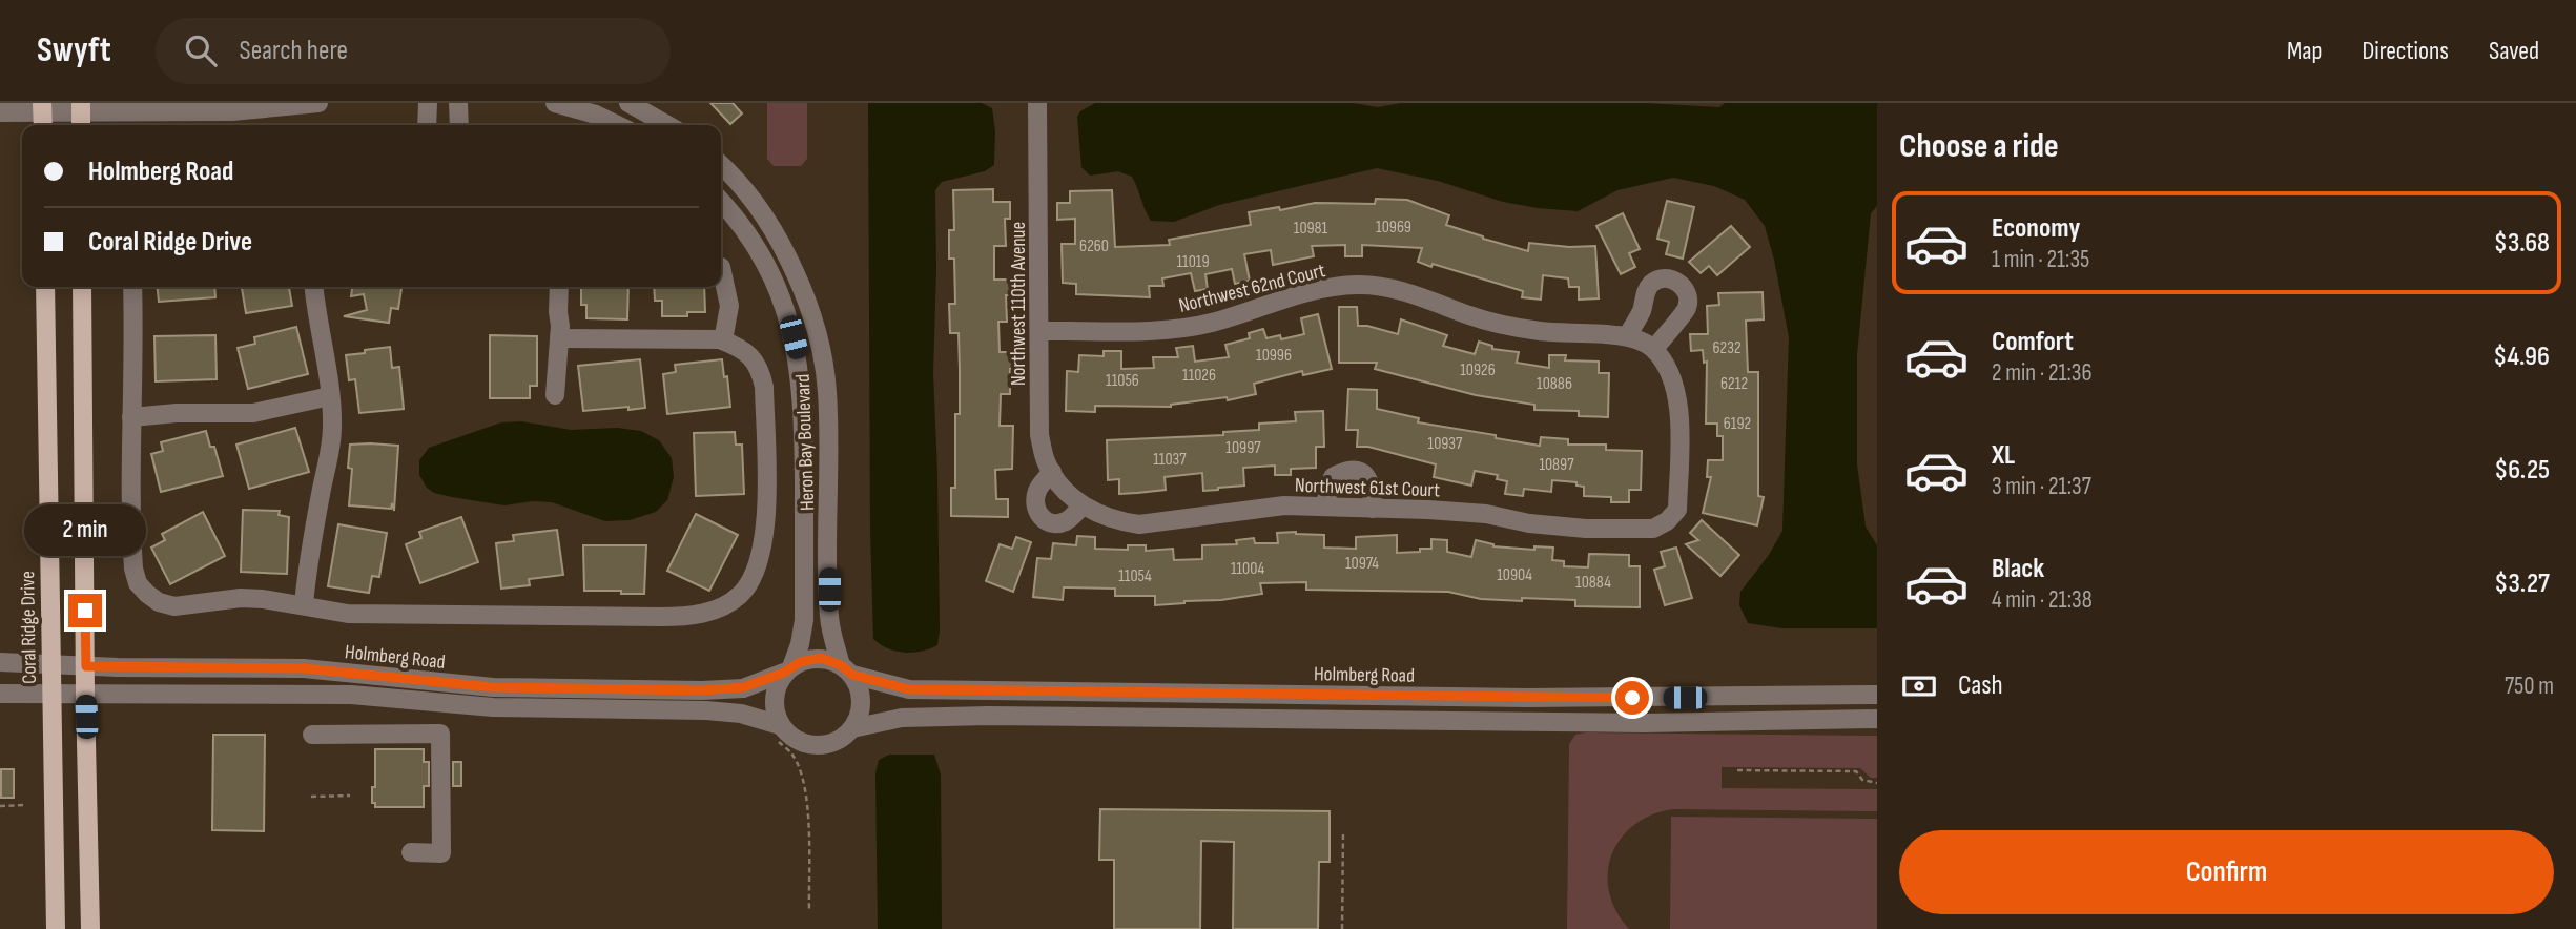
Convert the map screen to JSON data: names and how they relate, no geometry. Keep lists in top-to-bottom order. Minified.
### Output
{"streets":{"main road":["Coral Ridge Drive"],"street":["Northwest 62nd Court","Northwest 110th Avenue","Heron Bay Boulevard","Northwest 61st Court","Holmberg Road"]},"crossings":[["Northwest 62nd Court","Northwest 110th Avenue"],["Northwest 62nd Court","Northwest 61st Court"],["Northwest 110th Avenue","Northwest 61st Court"],["Heron Bay Boulevard","Holmberg Road"],["Coral Ridge Drive","Holmberg Road"]],"house_numbers":["10969","10981","6260","11019","6232","10996","10926","11026","11056","10886","6212","6192","10937","10997","11037","10897","10974","11004","10904","11054","10884"],"page":{"header":"Swyft","search":"Search here","nav":["Map","Directions","Saved"],"heading":"Choose a ride","banner":["Holmberg Road","Coral Ridge Drive"],"list":[{"name":"Economy","note":"1 min · 21:35","value":"$3.68"},{"name":"Comfort","note":"2 min · 21:36","value":"$4.96"},{"name":"XL","note":"3 min · 21:37","value":"$6.25"},{"name":"Black","note":"4 min · 21:38","value":"$3.27"}],"bubble":"2 min","pay":["Cash","750 m"],"buttons":"Confirm"}}
